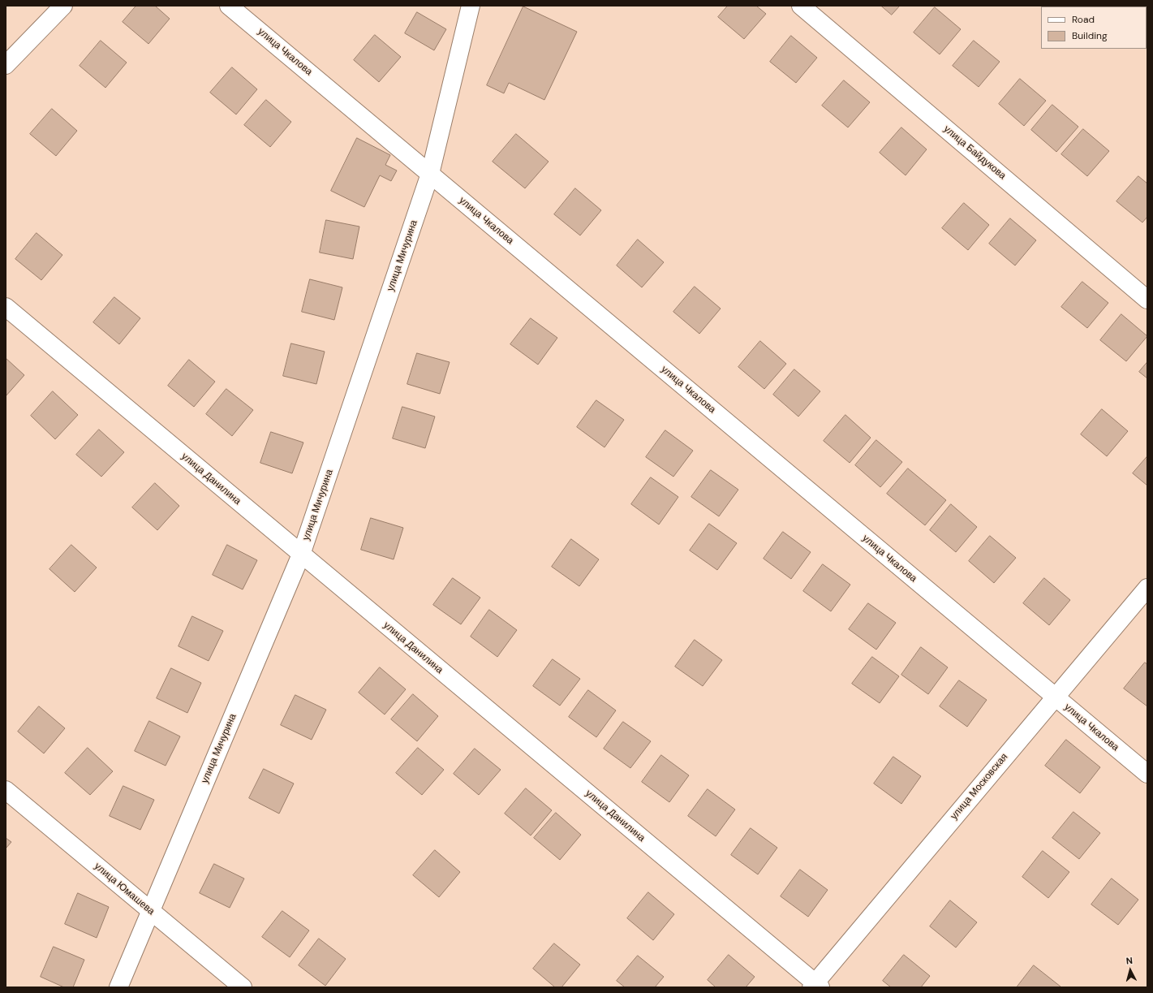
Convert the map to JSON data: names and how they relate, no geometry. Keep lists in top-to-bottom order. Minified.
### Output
{"streets":{"street":["улица Чкалова","улица Байдукова","улица Мичурина","улица Данилина","улица Московская","улица Юмашева"]},"crossings":[["улица Чкалова","улица Мичурина"],["улица Чкалова","улица Московская"],["улица Мичурина","улица Данилина"],["улица Мичурина","улица Юмашева"],["улица Данилина","улица Московская"]],"legend":["Road","Building"],"north":"top"}
